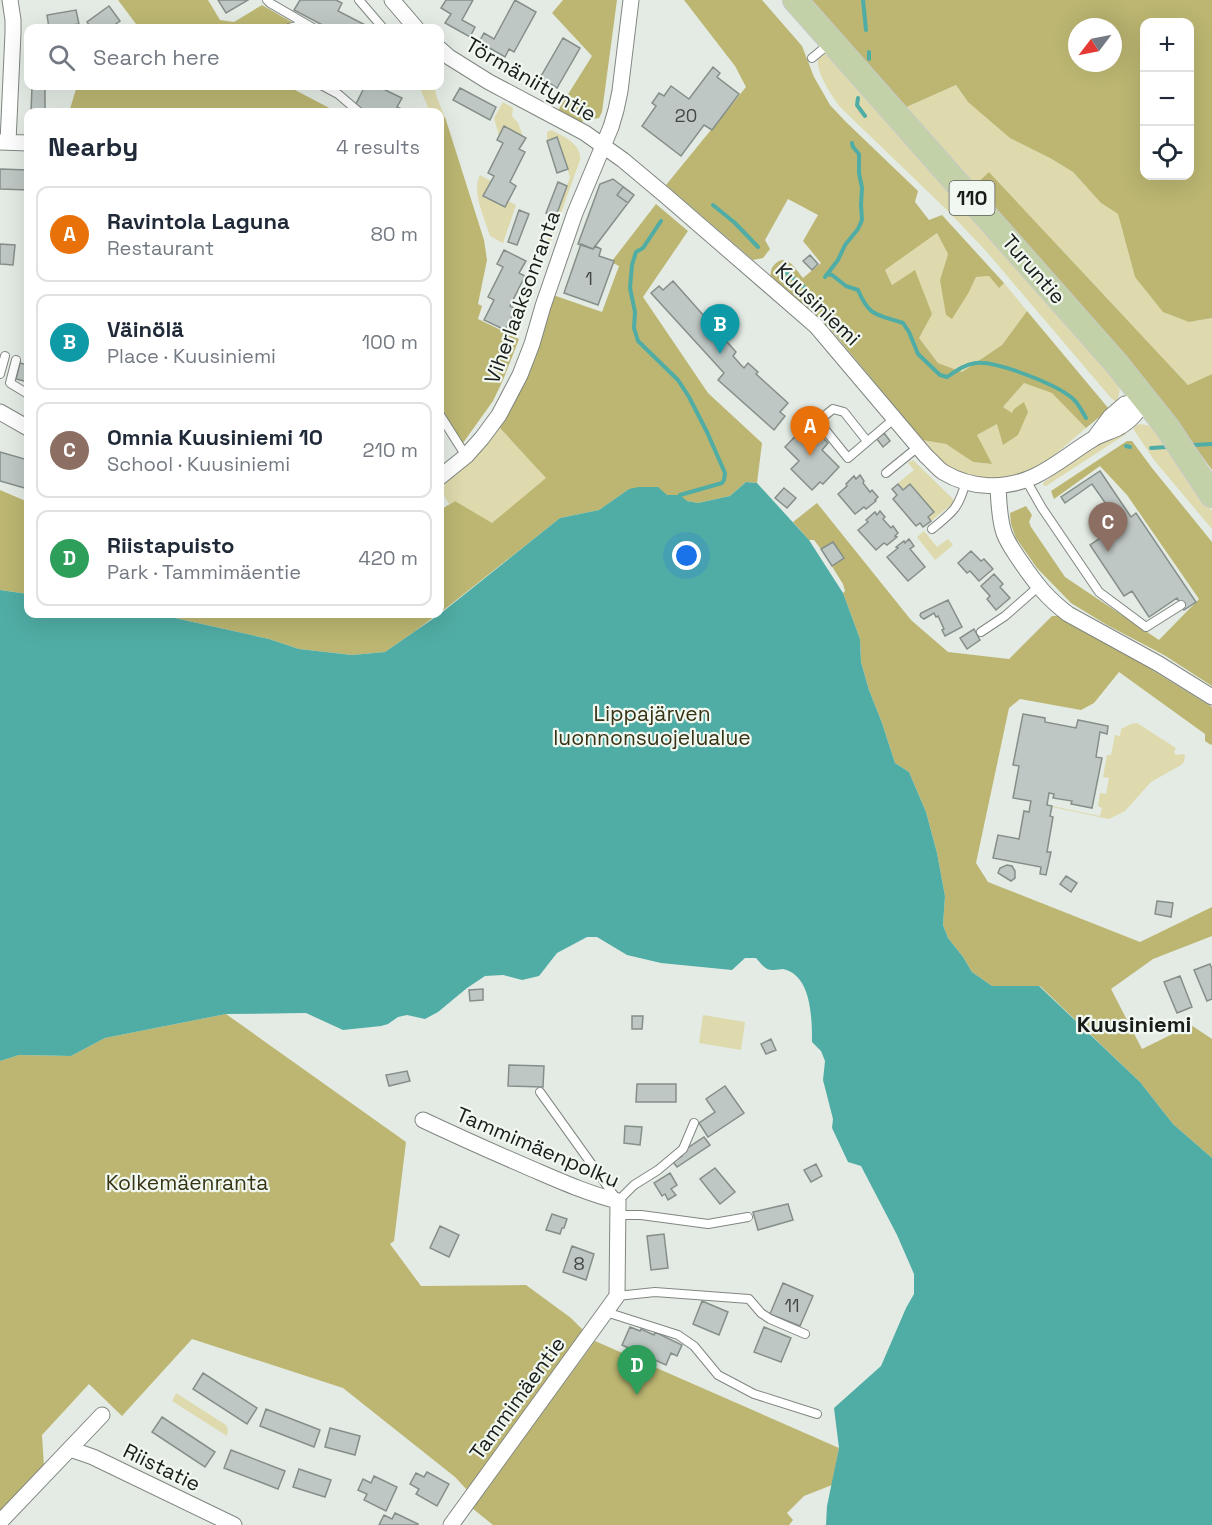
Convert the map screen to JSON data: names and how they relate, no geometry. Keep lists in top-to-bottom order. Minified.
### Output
{"streets":{"main road":["110","Turuntie"],"street":["Törmäniityntie","Viherlaaksonranta","Kuusiniemi","Tammimäenpolku","Tammimäentie","Riistatie"]},"crossings":[["Törmäniityntie","Viherlaaksonranta"],["Törmäniityntie","Kuusiniemi"],["Turuntie","Kuusiniemi"],["Viherlaaksonranta","Kuusiniemi"],["Tammimäenpolku","Tammimäentie"]],"districts":["Kuusiniemi"],"parks":["Lippajärven luonnonsuojelualue","Kolkemäenranta"],"house_numbers":["20","1","8","11"],"north":"bottom left","page":{"map_buttons":["+","−"],"search":"Search here","heading":["Nearby","4 results"],"list":[{"mark":"A","name":"Ravintola Laguna","note":"Restaurant","value":"80 m"},{"mark":"B","name":"Väinölä","note":"Place · Kuusiniemi","value":"100 m"},{"mark":"C","name":"Omnia Kuusiniemi 10","note":"School · Kuusiniemi","value":"210 m"},{"mark":"D","name":"Riistapuisto","note":"Park · Tammimäentie","value":"420 m"}],"pins":["B","A","C","D"]}}
